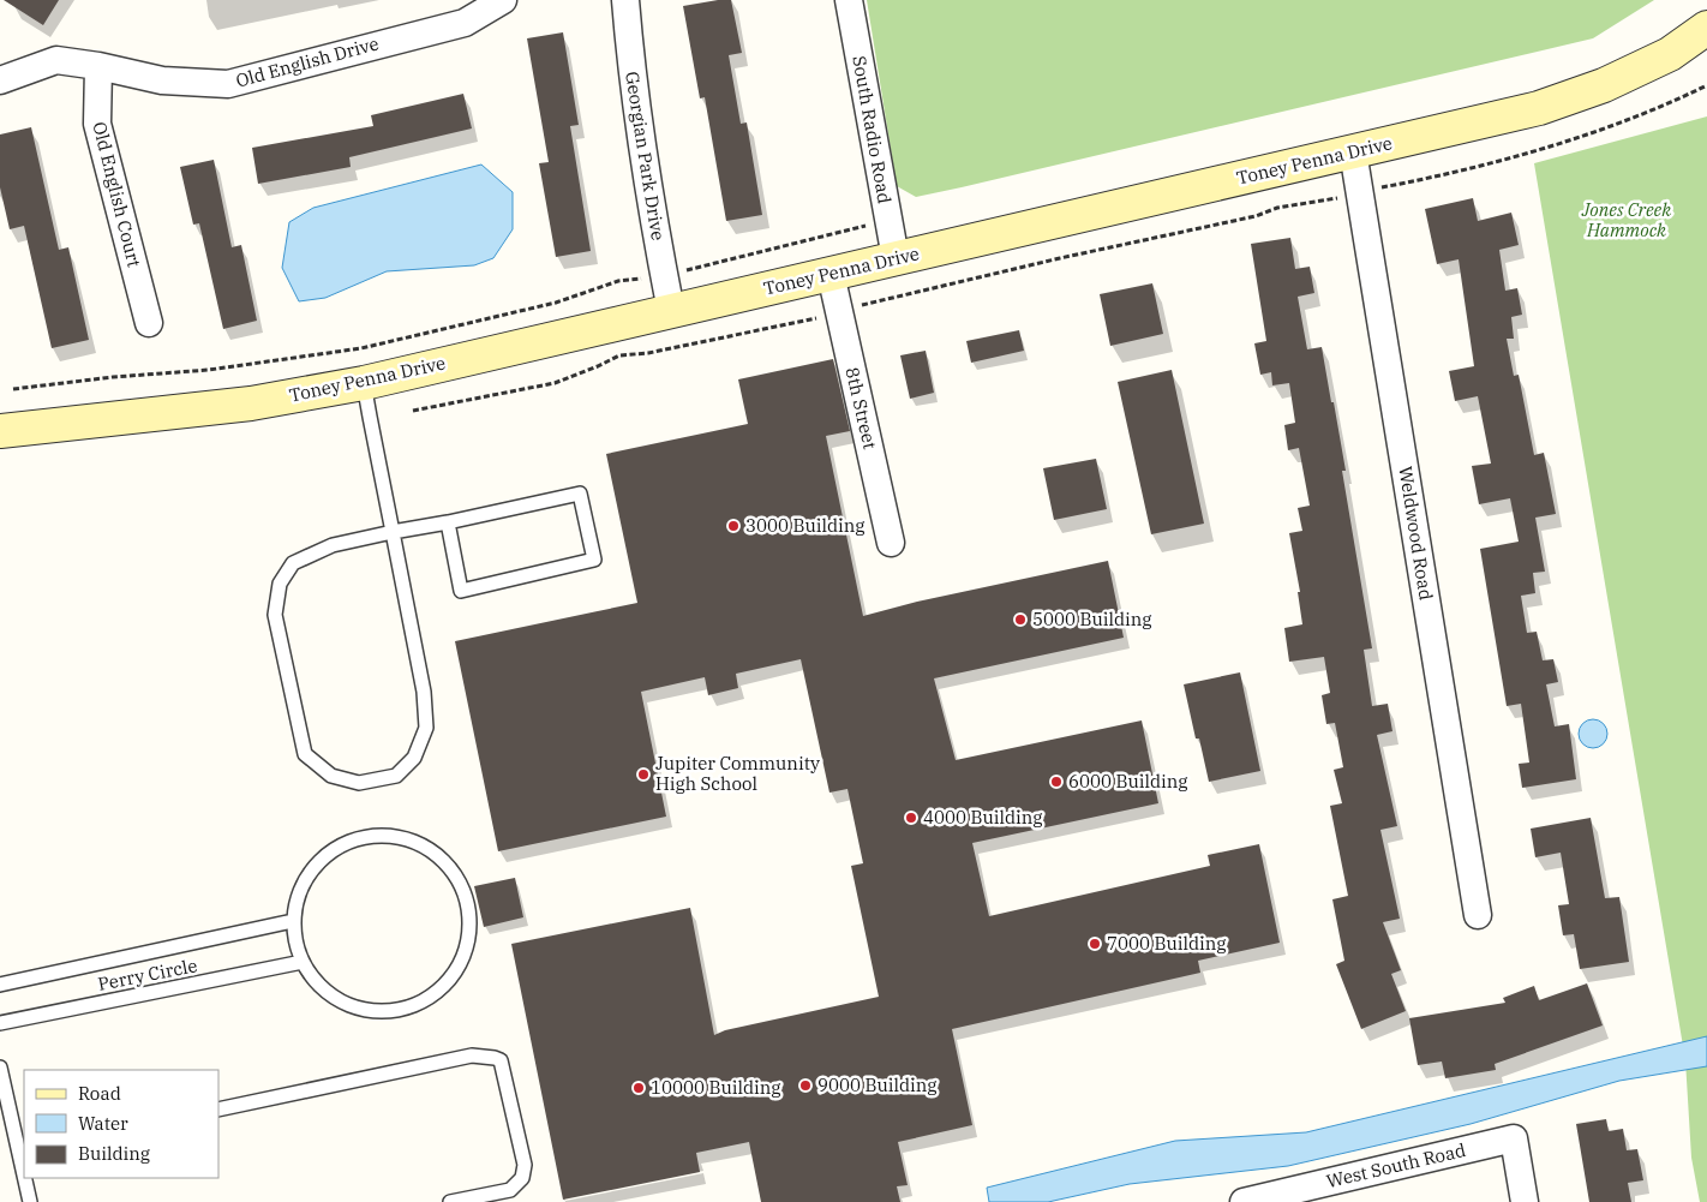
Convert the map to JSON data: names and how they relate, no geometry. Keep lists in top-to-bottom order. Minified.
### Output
{"streets":{"street":["Old English Drive","South Radio Road","Georgian Park Drive","Toney Penna Drive","Old English Court","8th Street","Weldwood Road","West South Road"],"lane":["Perry Circle"]},"crossings":[["Old English Drive","Old English Court"],["South Radio Road","Toney Penna Drive"],["Georgian Park Drive","Toney Penna Drive"],["Toney Penna Drive","8th Street"],["Toney Penna Drive","Weldwood Road"]],"parks":["Jones Creek Hammock"],"places":["3000 Building","5000 Building","Jupiter Community High School","6000 Building","4000 Building","7000 Building","9000 Building","10000 Building"],"legend":["Road","Water","Building"]}
